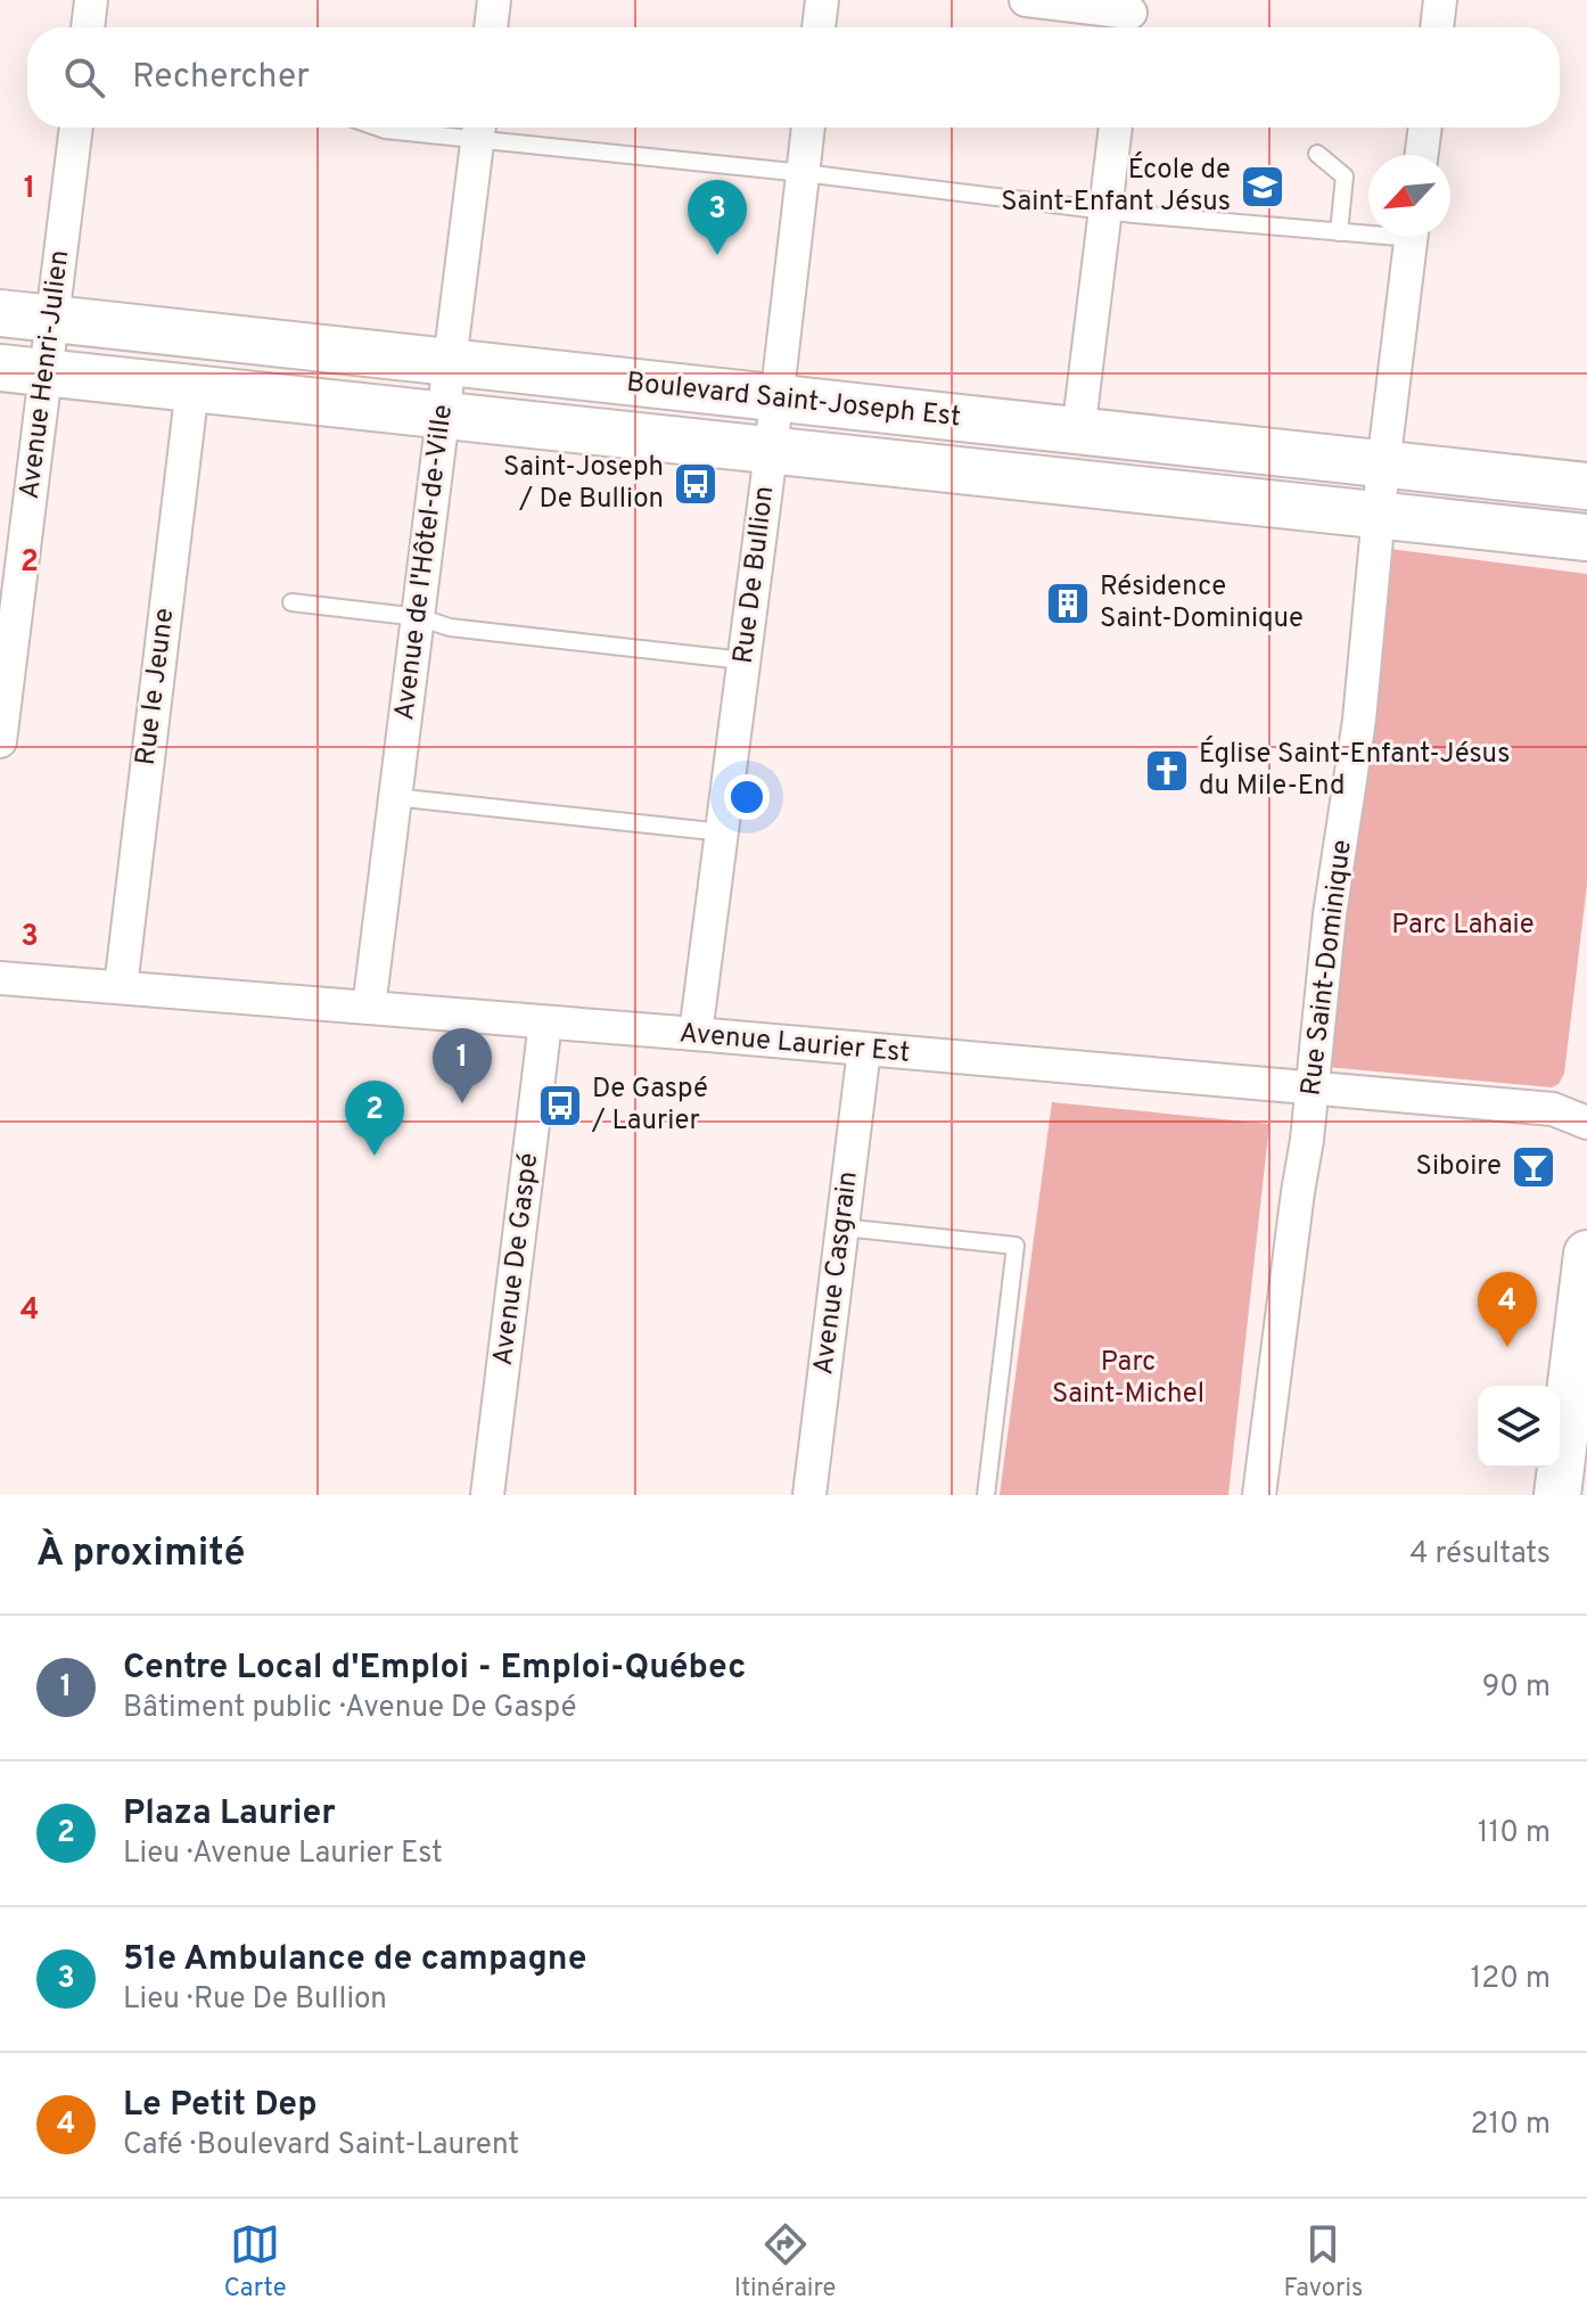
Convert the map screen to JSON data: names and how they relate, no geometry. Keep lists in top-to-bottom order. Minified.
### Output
{"streets":{"main road":["Boulevard Saint-Joseph Est"],"street":["Avenue Henri-Julien","Avenue de l'Hôtel-de-Ville","Rue De Bullion","Rue le Jeune","Rue Saint-Dominique","Avenue Laurier Est","Avenue De Gaspé","Avenue Casgrain"]},"crossings":[["Avenue Henri-Julien","Boulevard Saint-Joseph Est"],["Boulevard Saint-Joseph Est","Avenue de l'Hôtel-de-Ville"],["Boulevard Saint-Joseph Est","Rue De Bullion"],["Boulevard Saint-Joseph Est","Rue le Jeune"],["Boulevard Saint-Joseph Est","Rue Saint-Dominique"],["Avenue de l'Hôtel-de-Ville","Avenue Laurier Est"],["Rue De Bullion","Avenue Laurier Est"],["Rue le Jeune","Avenue Laurier Est"],["Rue Saint-Dominique","Avenue Laurier Est"],["Avenue Laurier Est","Avenue De Gaspé"],["Avenue Laurier Est","Avenue Casgrain"]],"parks":["Parc Lahaie","Parc Saint-Michel"],"places":{"school or university":["École de Saint-Enfant Jésus"],"bus stop":["Saint-Joseph / De Bullion","De Gaspé / Laurier"],"building":["Résidence Saint-Dominique"],"church":["Église Saint-Enfant-Jésus du Mile-End"],"bar":["Siboire"]},"north":"bottom left","page":{"search":"Rechercher","pins":["3","1","2","4"],"heading":["À proximité","4 résultats"],"list":[{"mark":"1","name":"Centre Local d'Emploi - Emploi-Québec","note":"Bâtiment public · Avenue De Gaspé","value":"90 m"},{"mark":"2","name":"Plaza Laurier","note":"Lieu · Avenue Laurier Est","value":"110 m"},{"mark":"3","name":"51e Ambulance de campagne","note":"Lieu · Rue De Bullion","value":"120 m"},{"mark":"4","name":"Le Petit Dep","note":"Café · Boulevard Saint-Laurent","value":"210 m"}],"nav":["Carte","Itinéraire","Favoris"]},"grid":{"rows":["1","2","3","4"]}}
